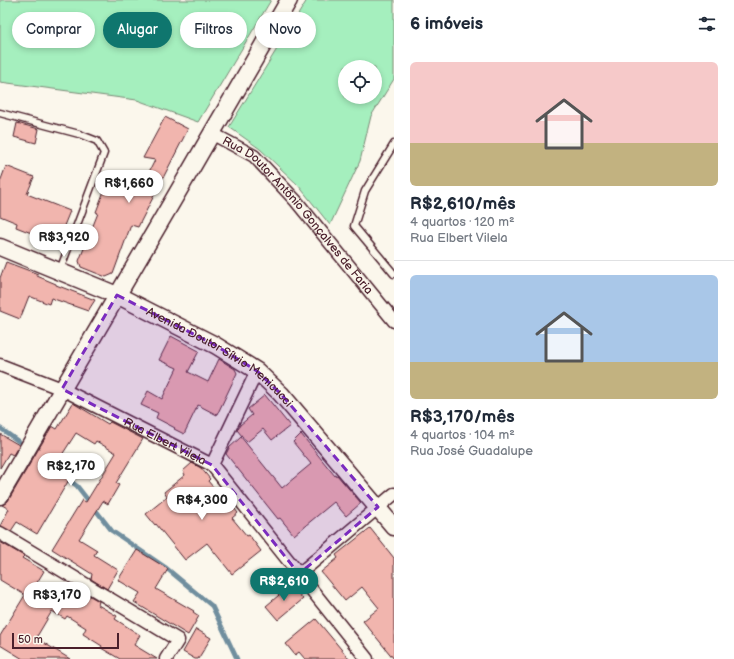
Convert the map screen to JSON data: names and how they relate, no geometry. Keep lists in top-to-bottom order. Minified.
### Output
{"streets":{"main road":["Avenida Doutor Sílvio Menicucci"],"street":["Rua Doutor Antônio Gonçalves de Faria","Rua Elbert Vilela"]},"scale_bar":"50 m","page":{"heading":"6 imóveis","chip":["Comprar","Alugar","Filtros","Novo"],"list":[{"name":"R$2,610/mês","note":"4 quartos · 120 m² · Rua Elbert Vilela"},{"name":"R$3,170/mês","note":"4 quartos · 104 m² · Rua José Guadalupe"}],"price":["R$1,660","R$3,920","R$2,170","R$4,300","R$2,610","R$3,170"],"scale":"50 m"}}
